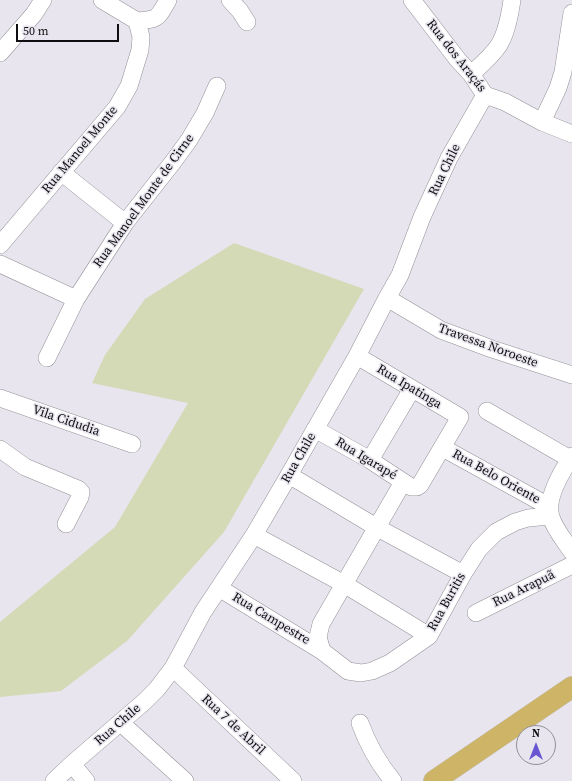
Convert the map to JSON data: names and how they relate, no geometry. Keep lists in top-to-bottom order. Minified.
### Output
{"streets":{"street":["Rua dos Araçás","Rua Manoel Monte","Rua Chile","Rua Manoel Monte de Cirne","Travessa Noroeste","Rua Ipatinga","Vila Cidudia","Rua Igarapé","Rua Belo Oriente","Rua Arapuã","Rua Buritis","Rua Campestre","Rua 7 de Abril"]},"crossings":[["Rua dos Araçás","Rua Chile"],["Rua Chile","Travessa Noroeste"],["Rua Chile","Rua Ipatinga"],["Rua Chile","Rua Igarapé"],["Rua Chile","Rua Campestre"],["Rua Chile","Rua 7 de Abril"],["Rua Ipatinga","Rua Belo Oriente"],["Rua Belo Oriente","Rua Buritis"],["Rua Buritis","Rua Campestre"]],"scale_bar":"50 m","north":"top"}
